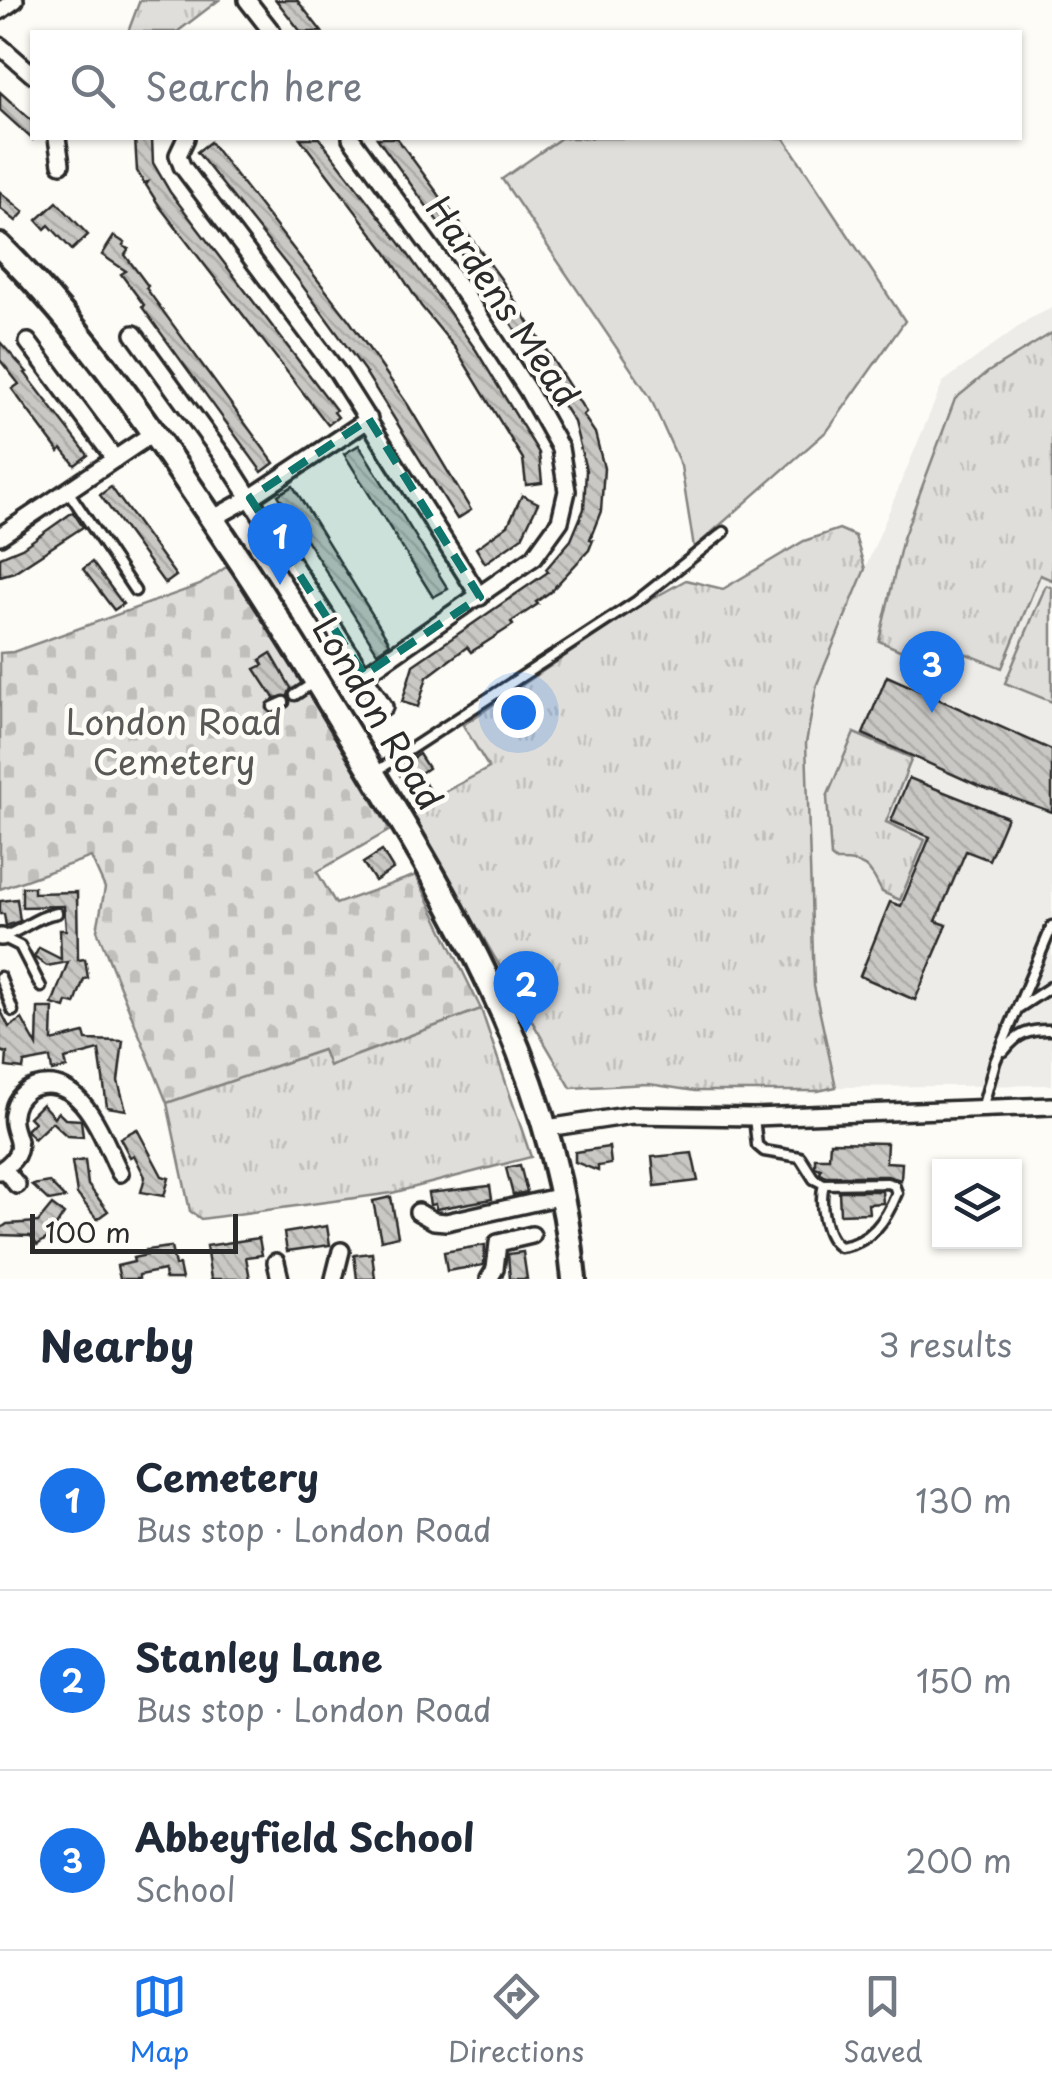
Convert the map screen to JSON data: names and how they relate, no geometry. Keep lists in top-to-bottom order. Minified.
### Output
{"streets":{"street":["Hardens Mead","London Road"]},"crossings":[["Hardens Mead","London Road"]],"parks":["London Road Cemetery"],"scale_bar":"100 m","page":{"search":"Search here","pins":["1","3","2"],"scale":"100 m","heading":["Nearby","3 results"],"list":[{"mark":"1","name":"Cemetery","note":"Bus stop · London Road","value":"130 m"},{"mark":"2","name":"Stanley Lane","note":"Bus stop · London Road","value":"150 m"},{"mark":"3","name":"Abbeyfield School","note":"School","value":"200 m"}],"nav":["Map","Directions","Saved"]}}
